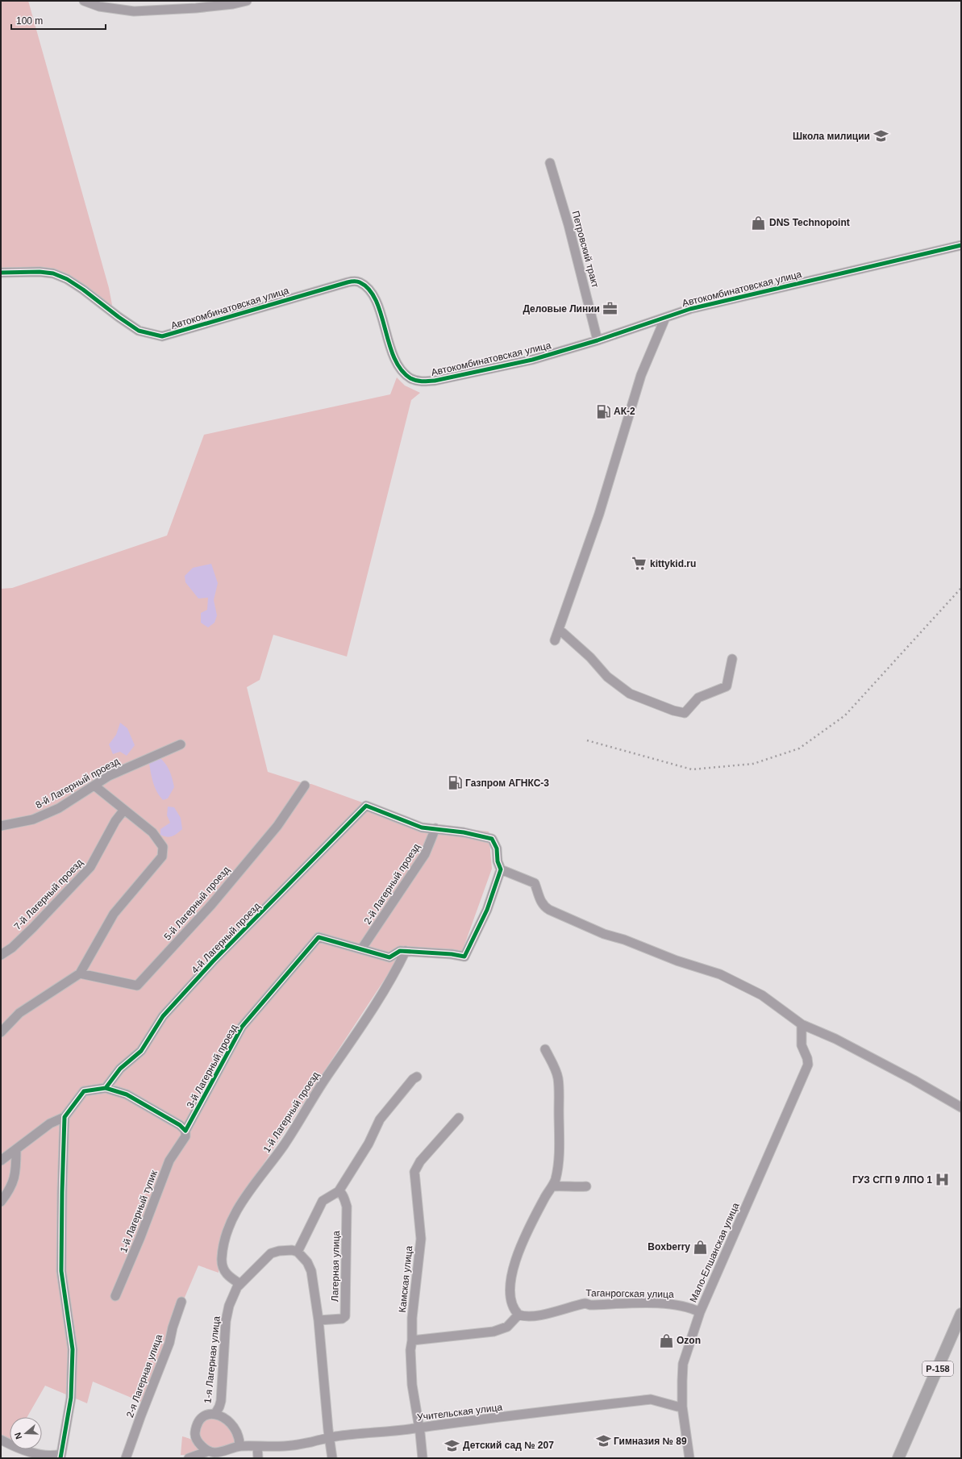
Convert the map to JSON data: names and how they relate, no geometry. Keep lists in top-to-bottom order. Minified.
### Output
{"streets":{"main road":["Р-158"],"street":["Петровский тракт","Автокомбинатовская улица","8-й Лагерный проезд","2-й Лагерный проезд","7-й Лагерный проезд","5-й Лагерный проезд","4-й Лагерный проезд","3-й Лагерный проезд","1-й Лагерный проезд","1-й Лагерный тупик","Мало-Елшанская улица","Лагерная улица","Камская улица","Таганрогская улица","1-я Лагерная улица","2-я Лагерная улица","Учительская улица"]},"crossings":[["Петровский тракт","Автокомбинатовская улица"],["2-й Лагерный проезд","4-й Лагерный проезд"],["2-й Лагерный проезд","3-й Лагерный проезд"],["3-й Лагерный проезд","1-й Лагерный проезд"],["3-й Лагерный проезд","1-й Лагерный тупик"],["1-й Лагерный проезд","1-я Лагерная улица"],["Мало-Елшанская улица","Таганрогская улица"],["Мало-Елшанская улица","Учительская улица"],["Лагерная улица","1-я Лагерная улица"],["Лагерная улица","Учительская улица"],["Камская улица","Учительская улица"],["1-я Лагерная улица","Учительская улица"]],"places":{"school or university":["Школа милиции","Гимназия № 89","Детский сад № 207"],"shop":["DNS Technopoint","Boxberry","Ozon"],"office":["Деловые Линии"],"fuel station":["АК-2","Газпром АГНКС-3"],"supermarket":["kittykid.ru"],"hospital":["ГУЗ СГП 9 ЛПО 1"]},"scale_bar":"100 m","north":"left"}
